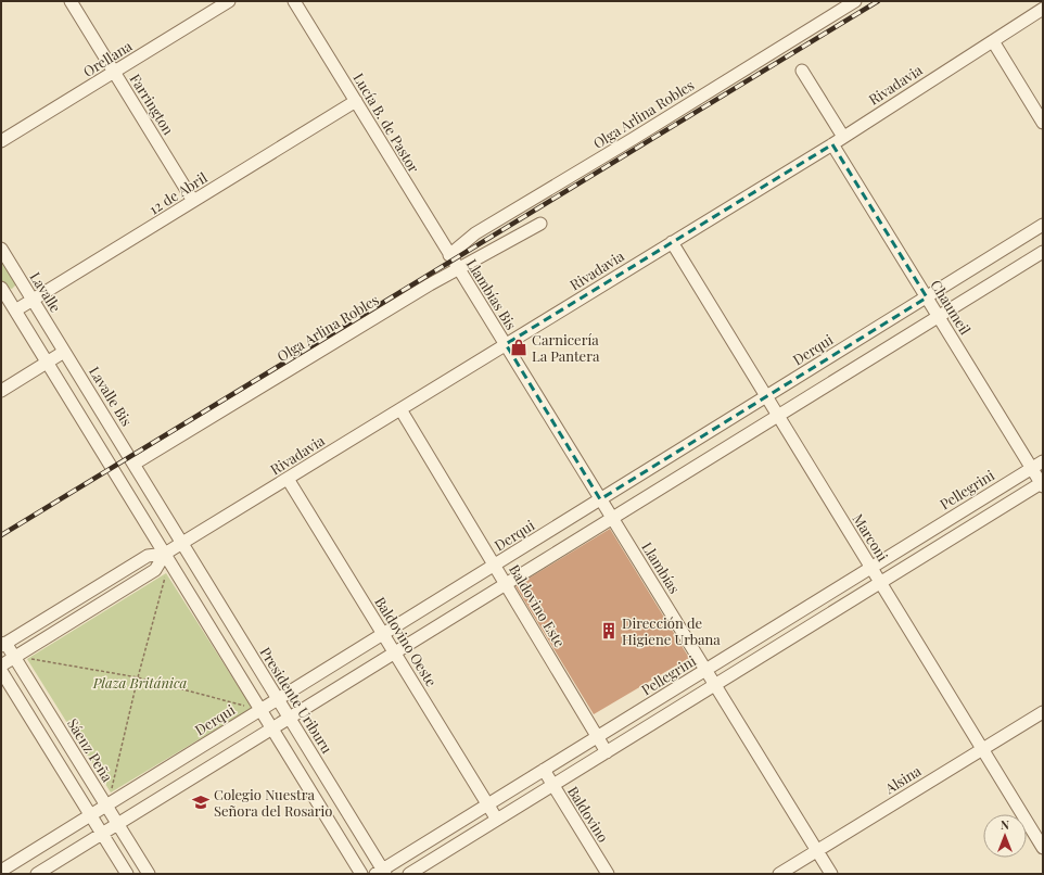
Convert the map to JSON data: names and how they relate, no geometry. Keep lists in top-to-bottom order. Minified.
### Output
{"streets":{"street":["Orellana","Rivadavia","Farrington","Olga Arlina Robles","Lucía B. de Pastor","12 de Abril","Lavalle","Llambías Bis","Chaumeil","Derqui","Lavalle Bis","Pellegrini","Marconi","Llambías","Baldovino Este","Baldovino Oeste","Presidente Uriburu","Sáenz Peña","Alsina","Baldovino"]},"crossings":[["Orellana","Farrington"],["Rivadavia","Llambías Bis"],["Rivadavia","Chaumeil"],["Rivadavia","Lavalle Bis"],["Rivadavia","Marconi"],["Rivadavia","Llambías"],["Rivadavia","Baldovino Este"],["Rivadavia","Baldovino Oeste"],["Rivadavia","Presidente Uriburu"],["Rivadavia","Sáenz Peña"],["Farrington","12 de Abril"],["Olga Arlina Robles","Lucía B. de Pastor"],["Olga Arlina Robles","Llambías Bis"],["Olga Arlina Robles","Lavalle Bis"],["Lucía B. de Pastor","12 de Abril"],["Lucía B. de Pastor","Llambías Bis"],["12 de Abril","Lavalle"],["Lavalle","Lavalle Bis"],["Llambías Bis","Llambías"],["Chaumeil","Derqui"],["Chaumeil","Pellegrini"],["Derqui","Marconi"],["Derqui","Llambías"],["Derqui","Baldovino Este"],["Derqui","Baldovino Oeste"],["Derqui","Presidente Uriburu"],["Derqui","Sáenz Peña"],["Lavalle Bis","Presidente Uriburu"],["Pellegrini","Marconi"],["Pellegrini","Llambías"],["Pellegrini","Baldovino Este"],["Pellegrini","Baldovino Oeste"],["Pellegrini","Presidente Uriburu"],["Pellegrini","Baldovino"],["Marconi","Alsina"],["Llambías","Alsina"]],"parks":["Plaza Británica"],"places":{"shop":["Carnicería La Pantera"],"building":["Dirección de Higiene Urbana"],"school or university":["Colegio Nuestra Señora del Rosario"]},"north":"top"}
